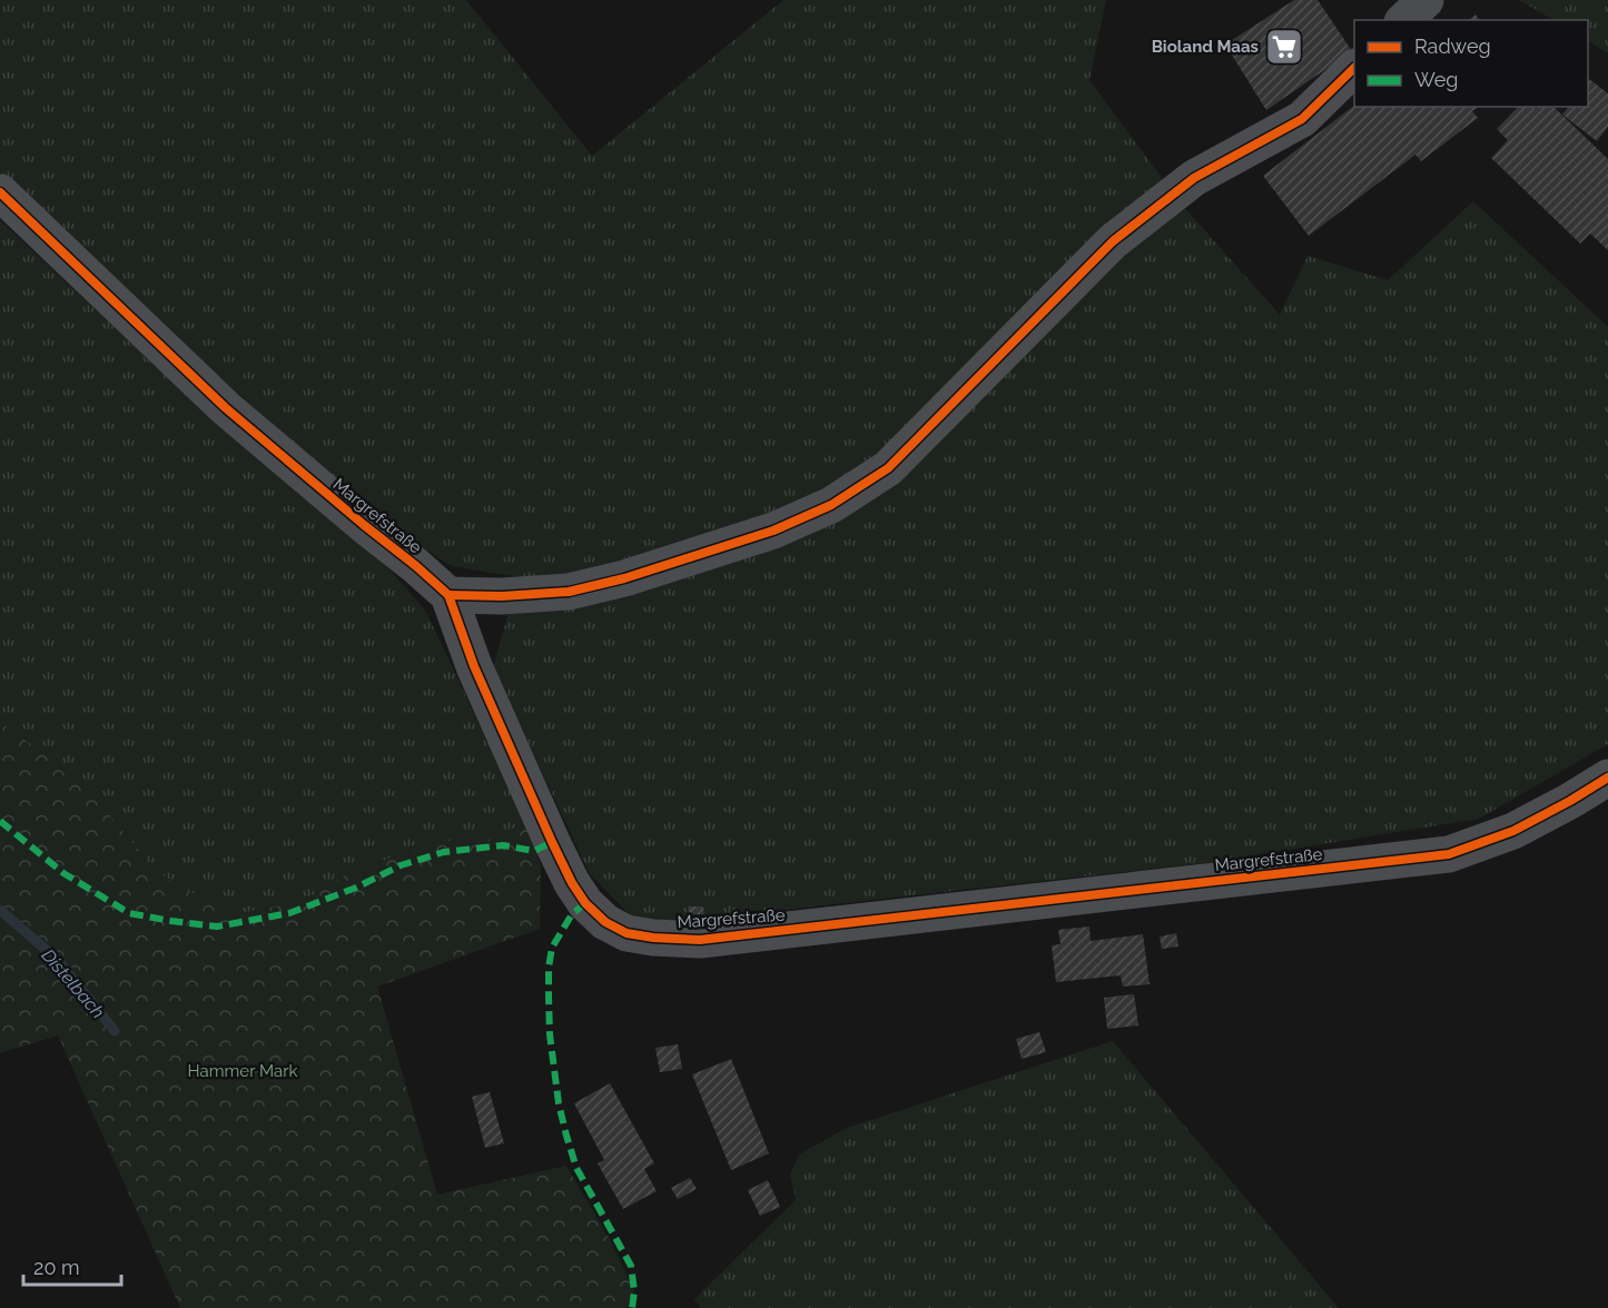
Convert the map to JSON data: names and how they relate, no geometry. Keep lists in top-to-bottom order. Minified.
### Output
{"streets":{"street":["Margrefstraße"]},"water":["Distelbach"],"parks":["Hammer Mark"],"places":{"supermarket":["Bioland Maas"]},"legend":["Radweg","Weg"],"scale_bar":"20 m"}
